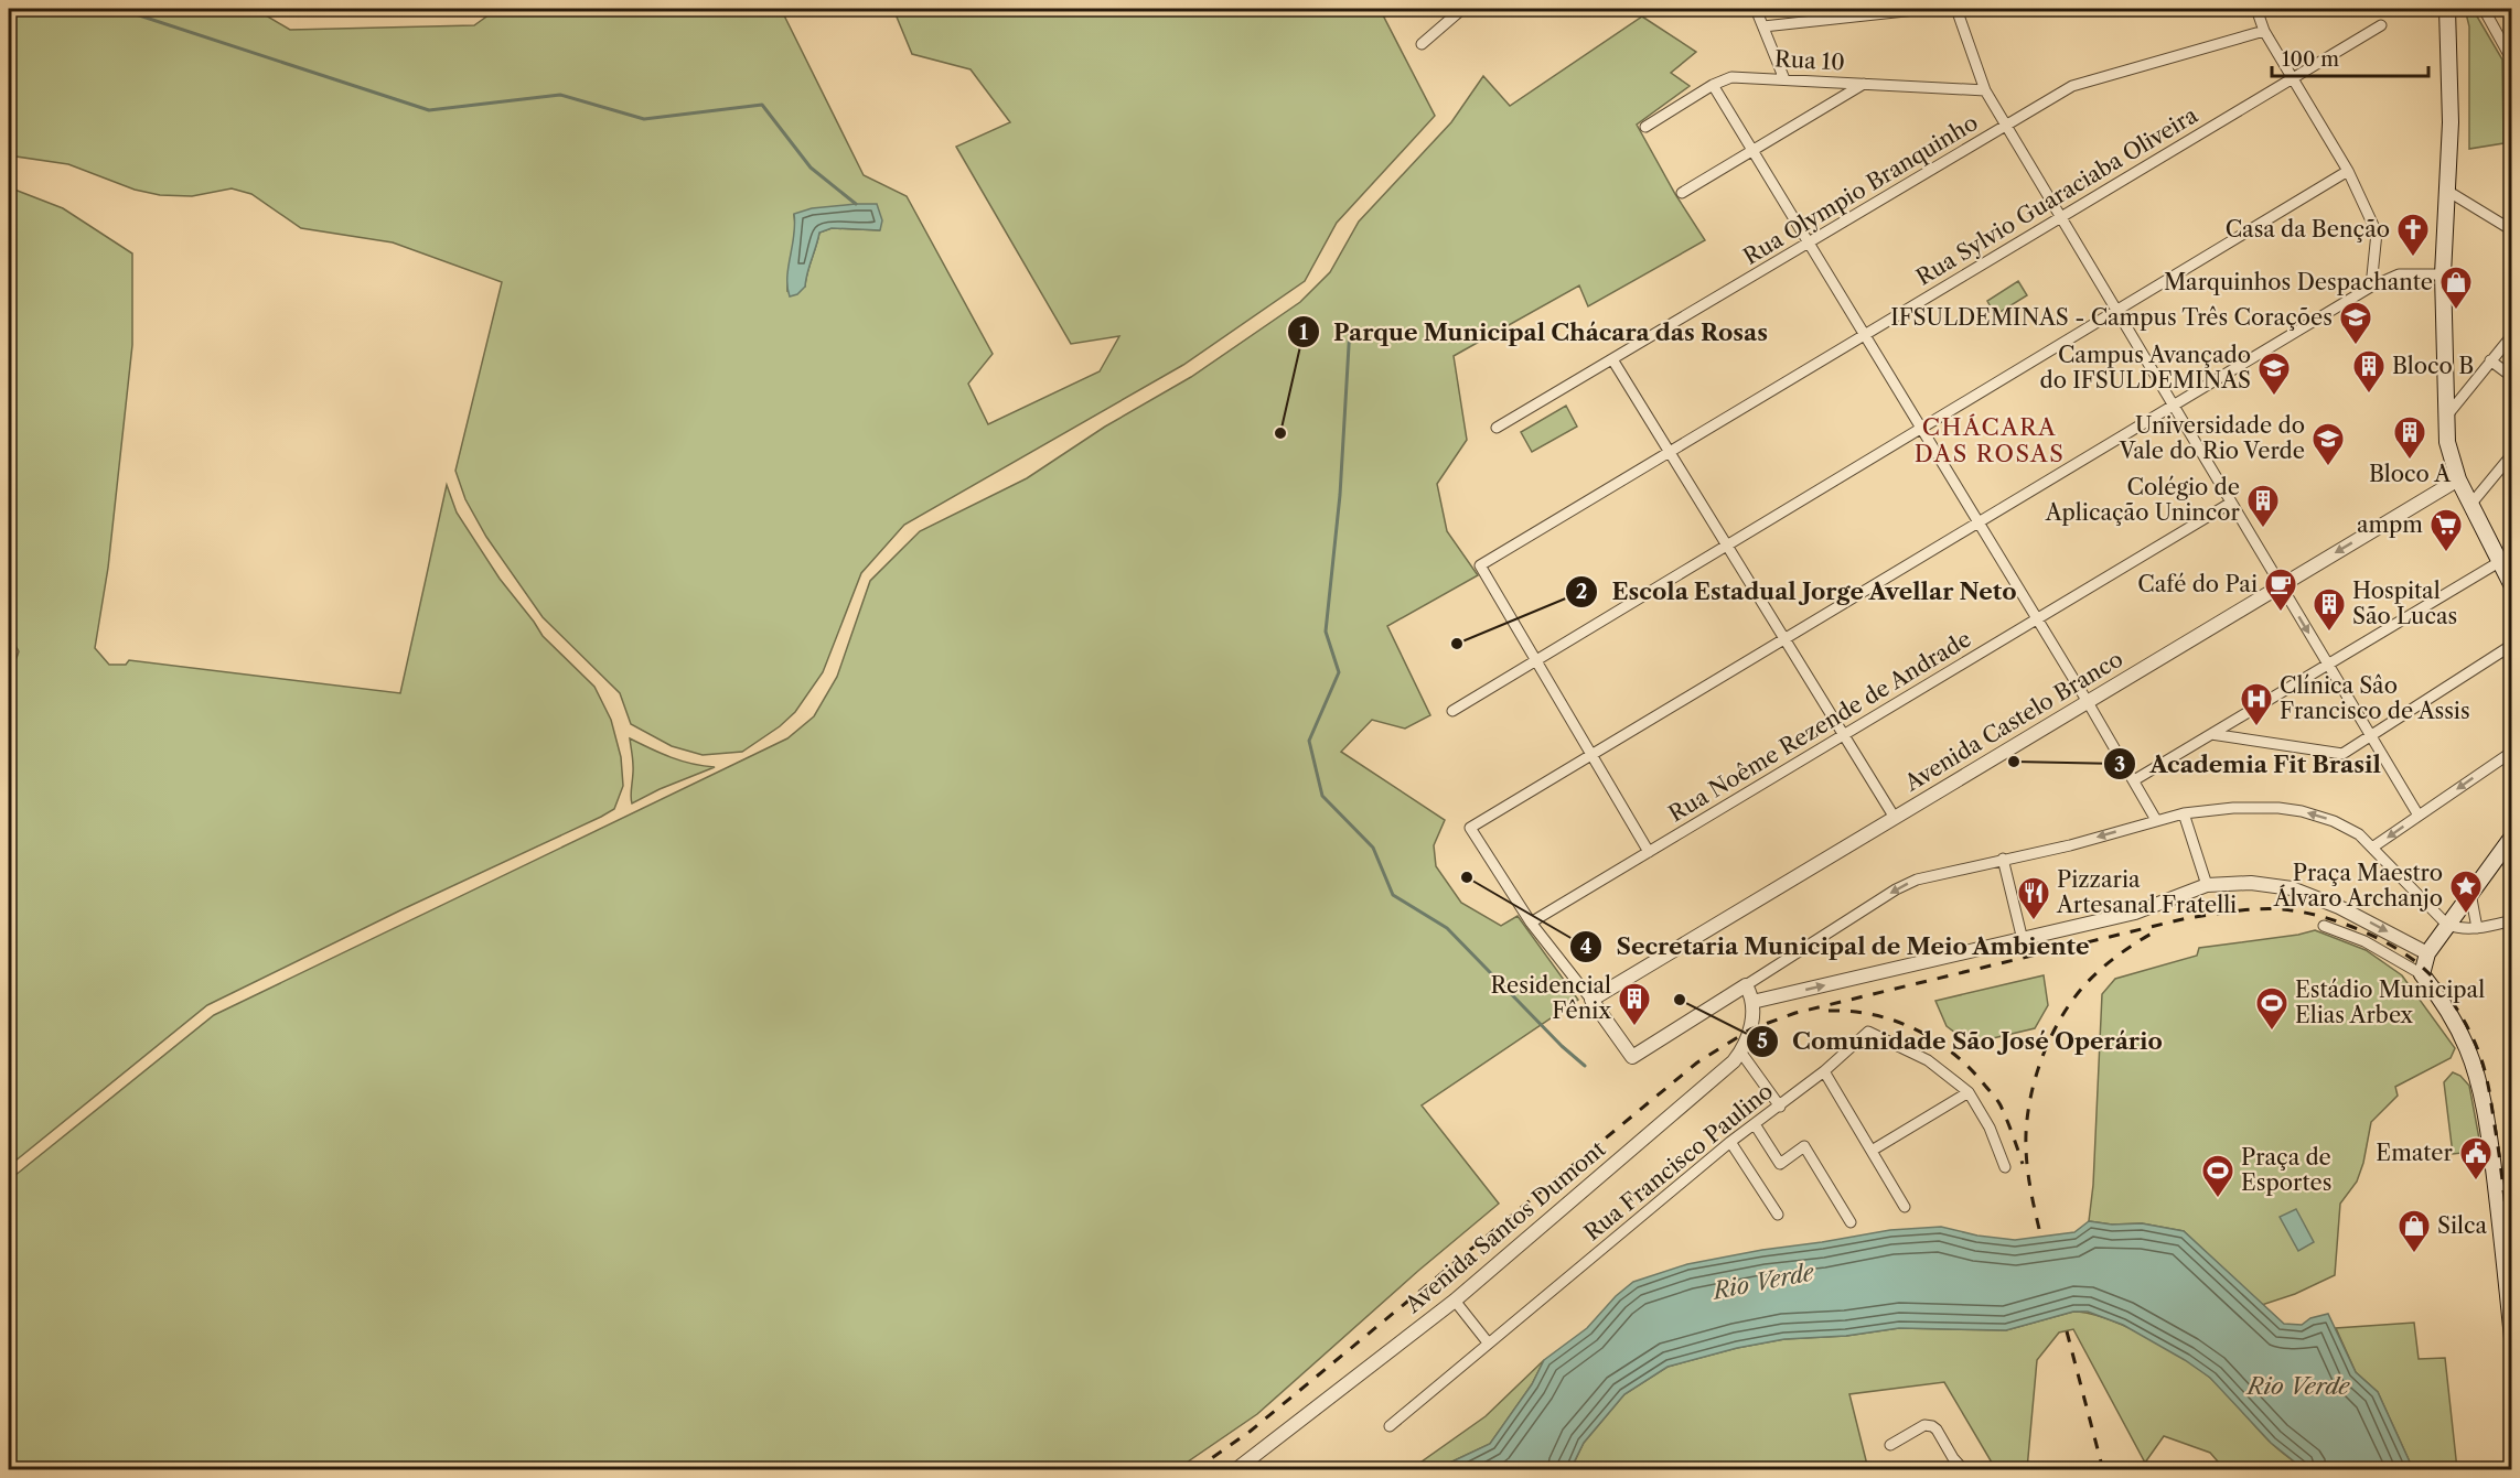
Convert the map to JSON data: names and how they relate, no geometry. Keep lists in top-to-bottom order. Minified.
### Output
{"streets":{"street":["Rua 10","Rua Olympio Branquinho","Rua Sylvio Guaraciaba Oliveira","Avenida Castelo Branco","Rua Noême Rezende de Andrade","Rua Francisco Paulino","Avenida Santos Dumont"]},"districts":["CHÁCARA DAS ROSAS"],"water":["Rio Verde"],"places":{"church":["Casa da Benção"],"shop":["Marquinhos Despachante","Silca"],"school or university":["IFSULDEMINAS - Campus Três Corações","Campus Avançado do IFSULDEMINAS","Universidade do Vale do Rio Verde"],"building":["Bloco B","Bloco A","Colégio de Aplicação Unincor","Hospital São Lucas","Residencial Fênix"],"other":["Parque Municipal Chácara das Rosas","Escola Estadual Jorge Avellar Neto","Academia Fit Brasil","Secretaria Municipal de Meio Ambiente","Comunidade São José Operário"],"supermarket":["ampm"],"cafe":["Café do Pai"],"hospital":["Clínica Sâo Francisco de Assis"],"place":["Praça Maestro Álvaro Archanjo"],"restaurant":["Pizzaria Artesanal Fratelli"],"sports":["Estádio Municipal Elias Arbex","Praça de Esportes"],"public building":["Emater"]},"scale_bar":"100 m"}
